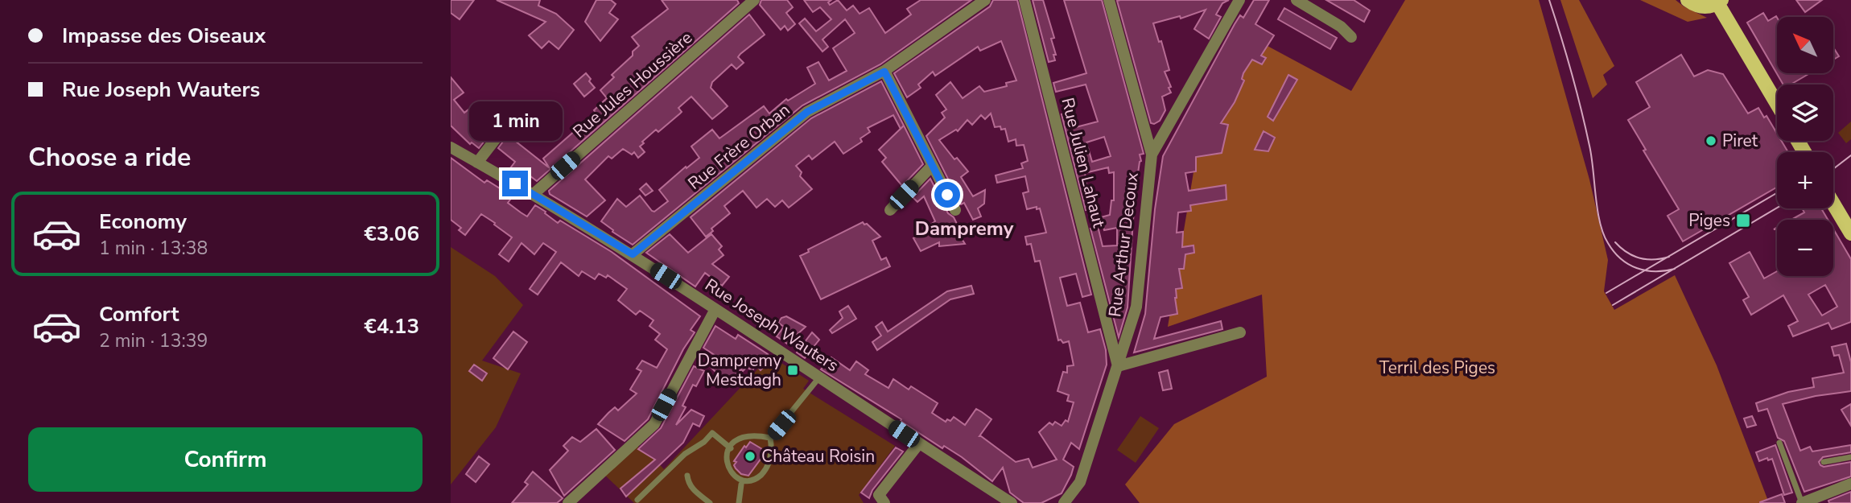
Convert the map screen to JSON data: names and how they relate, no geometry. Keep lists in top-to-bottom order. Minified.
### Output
{"streets":{"street":["Rue Jules Houssière","Rue Frère Orban","Rue Julien Lahaut","Rue Arthur Decoux","Rue Joseph Wauters"]},"crossings":[["Rue Jules Houssière","Rue Joseph Wauters"],["Rue Frère Orban","Rue Joseph Wauters"],["Rue Julien Lahaut","Rue Arthur Decoux"]],"districts":["Dampremy"],"parks":["Terril des Piges"],"places":{"other":["Piret","Château Roisin"],"transit":["Piges","Dampremy Mestdagh"]},"north":"top left","page":{"banner":["Impasse des Oiseaux","Rue Joseph Wauters"],"map_buttons":["+","−"],"bubble":"1 min","heading":"Choose a ride","list":[{"name":"Economy","note":"1 min · 13:38","value":"€3.06"},{"name":"Comfort","note":"2 min · 13:39","value":"€4.13"}],"buttons":"Confirm"}}
